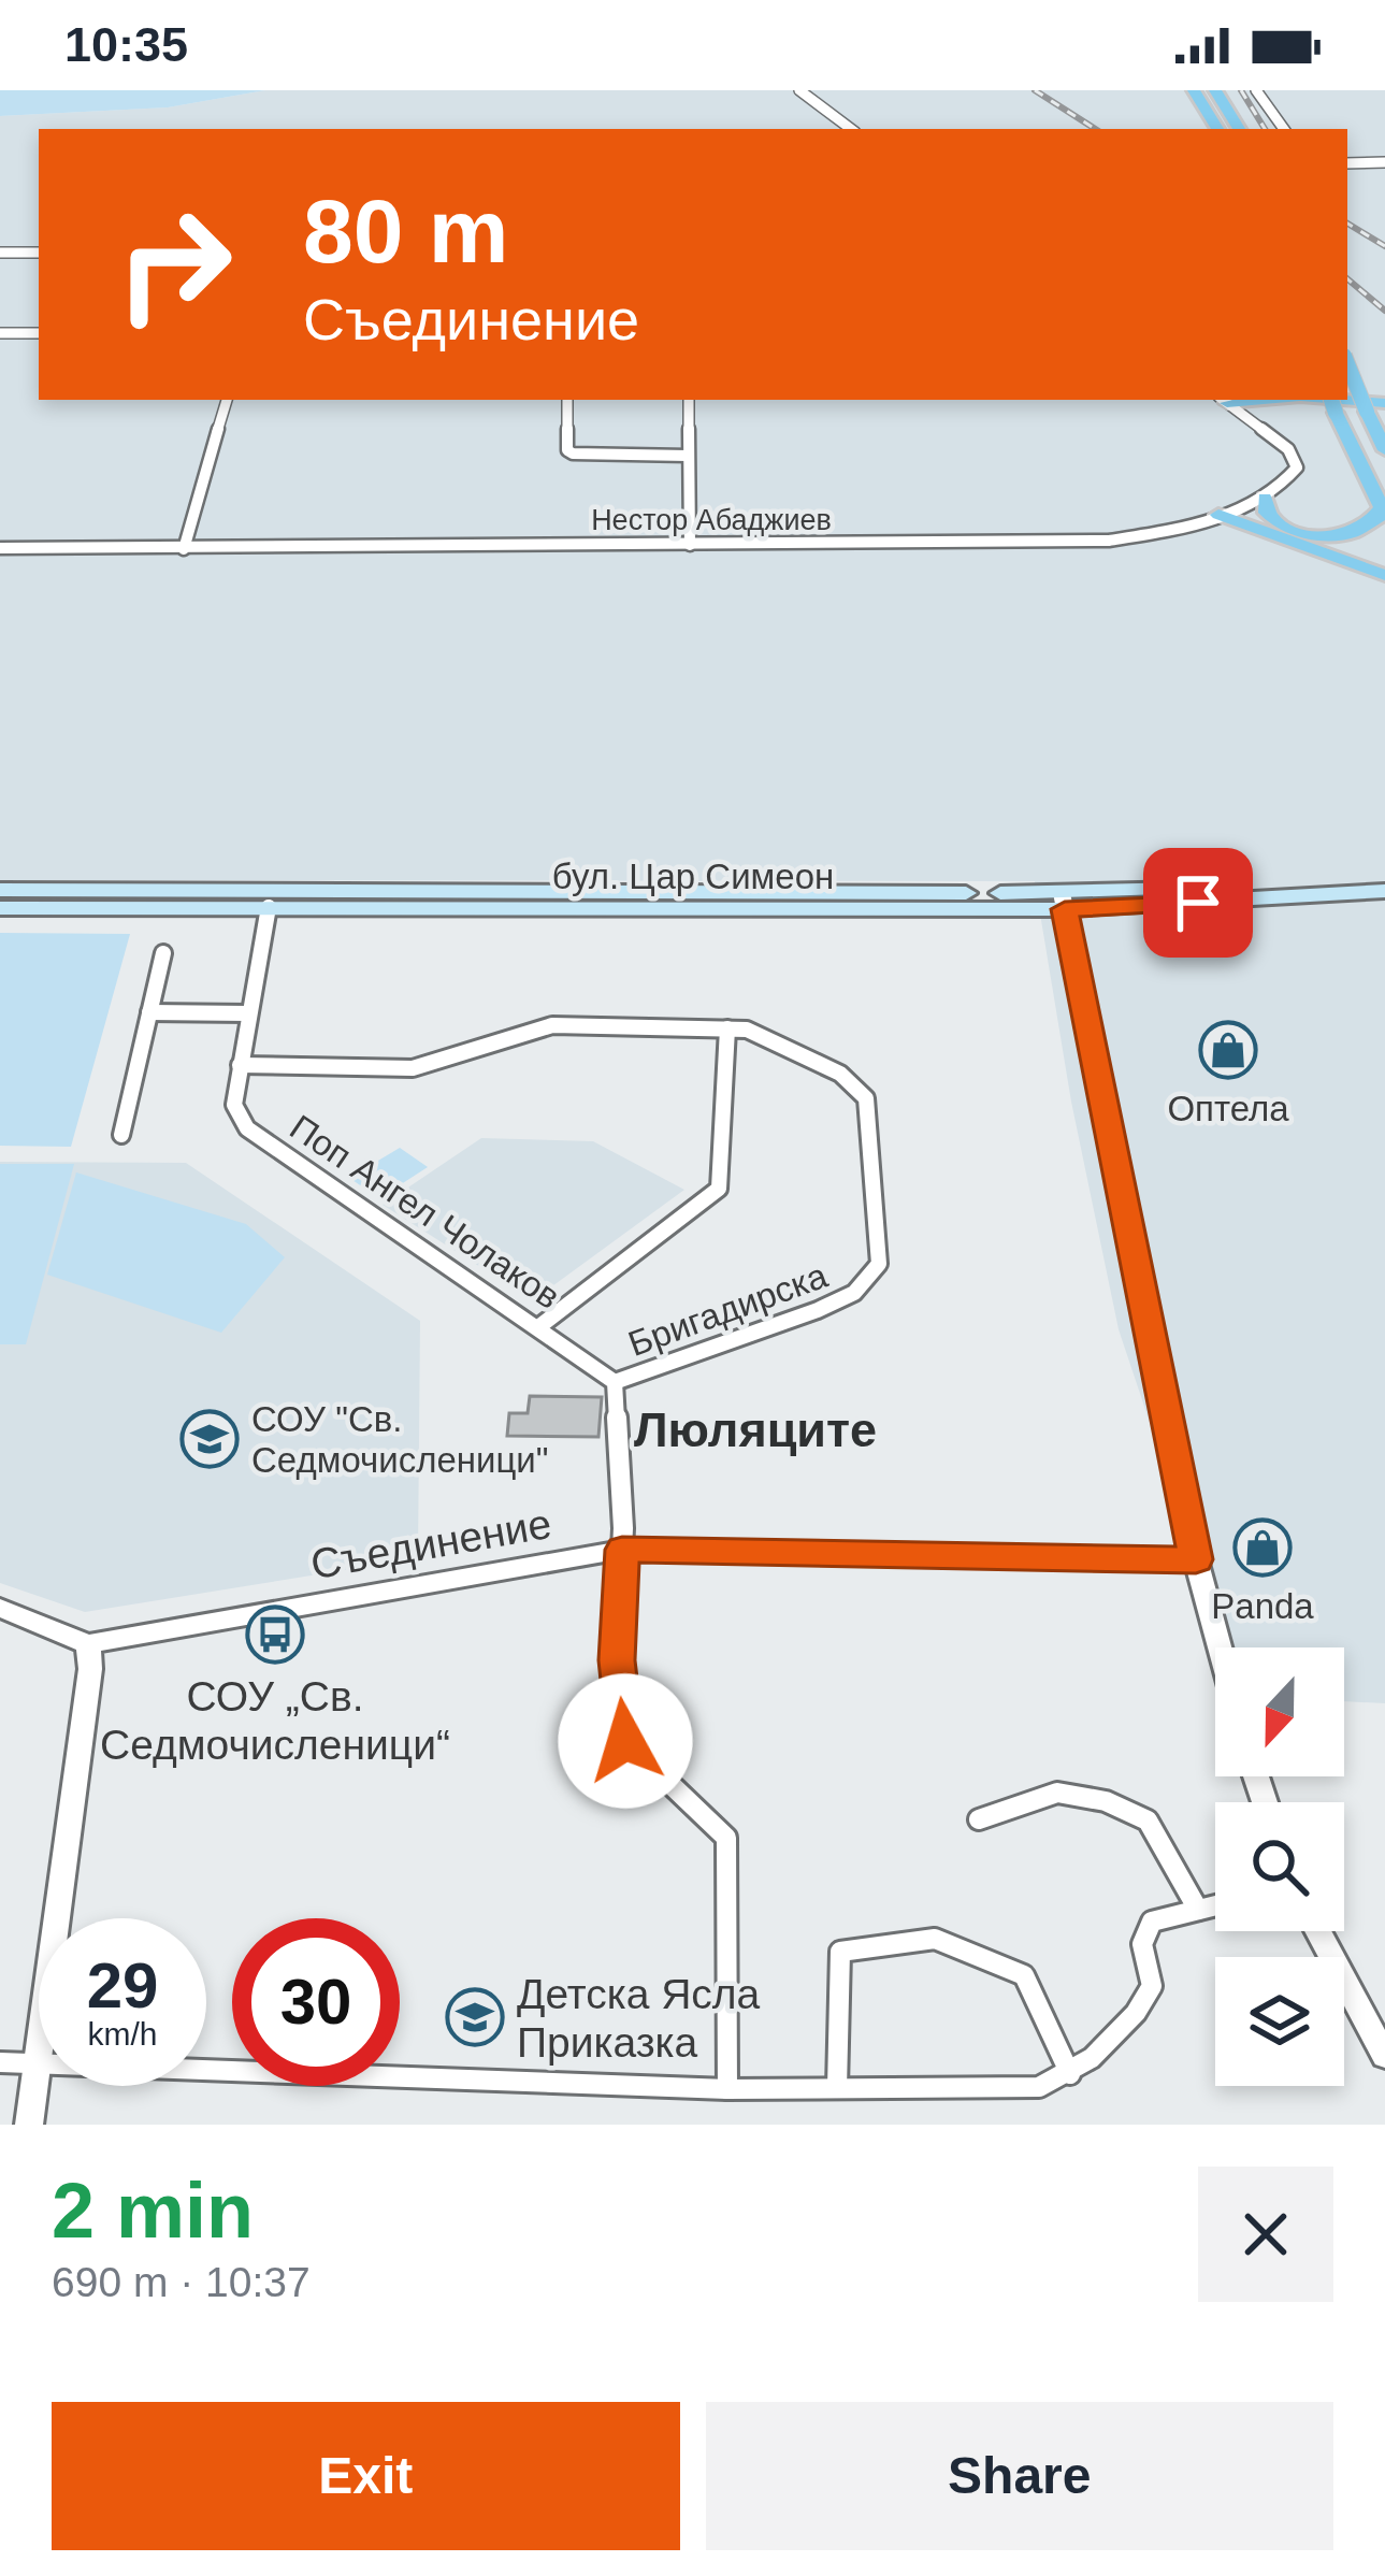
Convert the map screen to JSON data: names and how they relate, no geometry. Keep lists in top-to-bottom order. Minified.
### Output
{"streets":{"main road":["бул. Цар Симеон"],"street":["Нестор Абаджиев","Поп Ангел Чолаков","Бригадирска","Съединение"]},"crossings":[["бул. Цар Симеон","Поп Ангел Чолаков"],["Поп Ангел Чолаков","Бригадирска"]],"districts":["Люляците"],"places":{"shop":["Оптела","Panda"],"school or university":["СОУ \"Св. Седмочисленици\"","Детска Ясла Приказка"],"bus stop":["СОУ „Св. Седмочисленици“"]},"north":"bottom","page":{"status":"10:35","turn":["80 m","Съединение"],"speed":"29 km/h","limit":"30","heading":["2 min","690 m · 10:37"],"buttons":["Exit","Share"]}}
